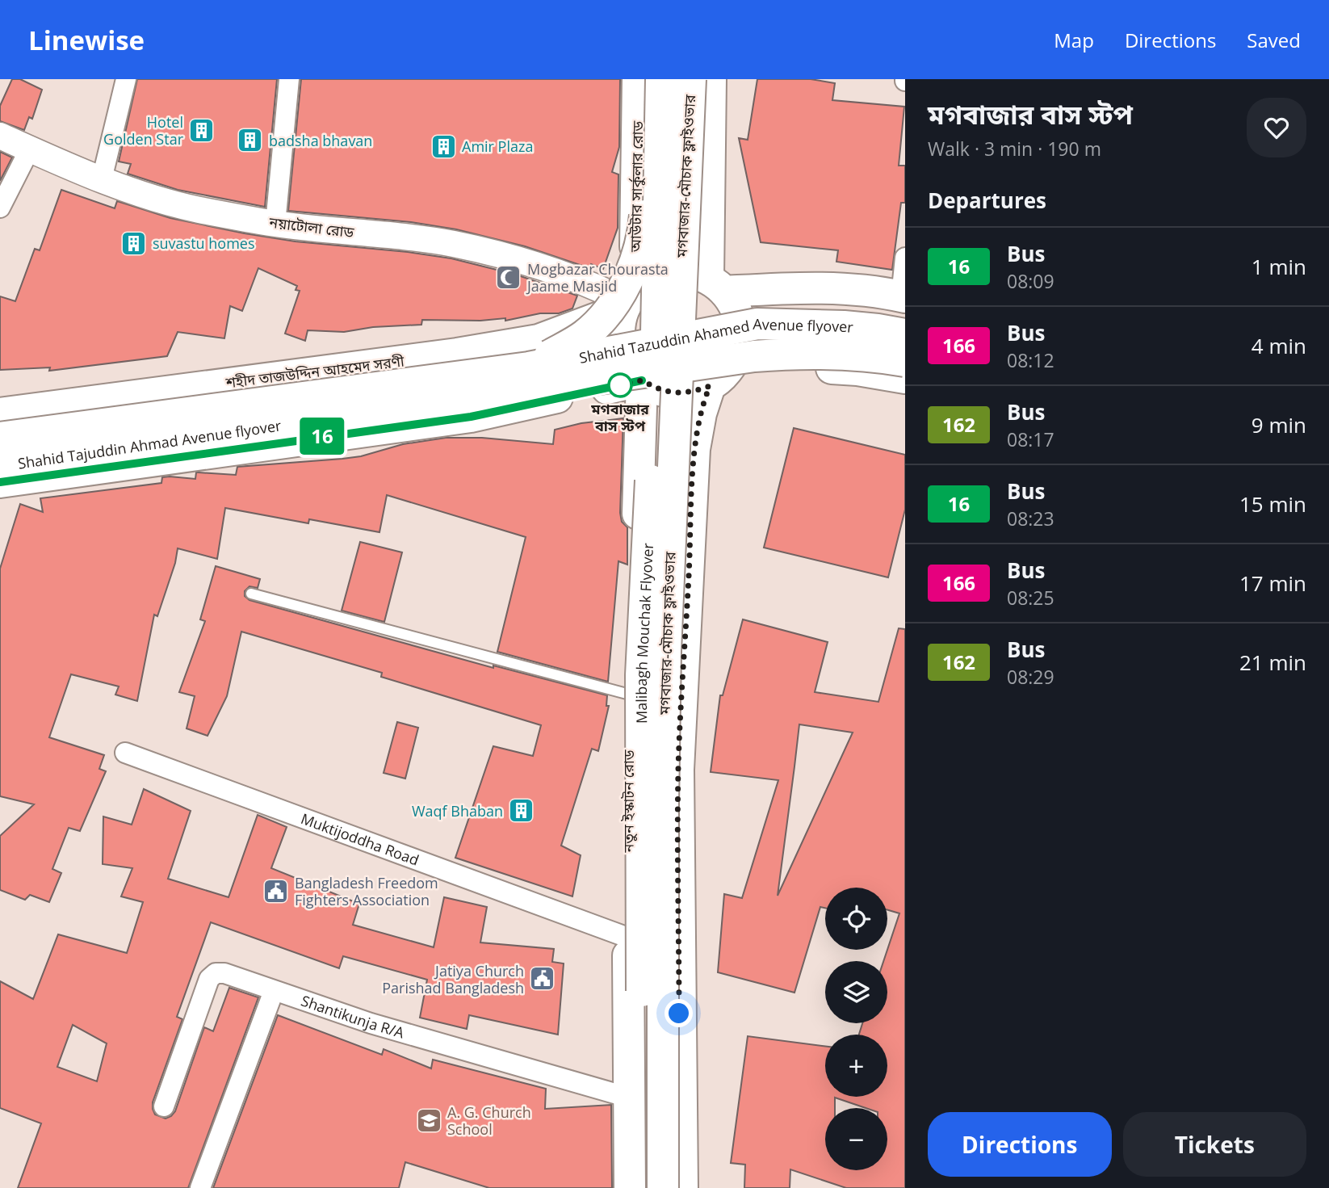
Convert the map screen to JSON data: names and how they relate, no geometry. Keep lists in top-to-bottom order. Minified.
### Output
{"streets":{"main road":["মগবাজার-মৌচাক ফ্লাইওভার","আউটার সার্কুলার রোড","Shahid Tazuddin Ahamed Avenue flyover","শহীদ তাজউদ্দিন আহমেদ সরণী","Shahid Tajuddin Ahmad Avenue flyover","Malibagh Mouchak Flyover","নতুন ইস্কাটন রোড"],"street":["নয়াটোলা রোড","Muktijoddha Road","Shantikunja R/A"]},"crossings":[["আউটার সার্কুলার রোড","নয়াটোলা রোড"],["আউটার সার্কুলার রোড","শহীদ তাজউদ্দিন আহমেদ সরণী"],["আউটার সার্কুলার রোড","নতুন ইস্কাটন রোড"],["নয়াটোলা রোড","শহীদ তাজউদ্দিন আহমেদ সরণী"],["নয়াটোলা রোড","নতুন ইস্কাটন রোড"],["Shahid Tazuddin Ahamed Avenue flyover","Shahid Tajuddin Ahmad Avenue flyover"],["শহীদ তাজউদ্দিন আহমেদ সরণী","নতুন ইস্কাটন রোড"],["নতুন ইস্কাটন রোড","Muktijoddha Road"],["নতুন ইস্কাটন রোড","Shantikunja R/A"]],"places":{"building":["Hotel Golden Star","badsha bhavan","Amir Plaza","suvastu homes","Waqf Bhaban"],"mosque":["Mogbazar Chourasta Jaame Masjid"],"other":["মগবাজার বাস স্টপ"],"public building":["Bangladesh Freedom Fighters Association","Jatiya Church Parishad Bangladesh"],"school or university":["A. G. Church School"]},"lines":["bus line 16"],"page":{"header":"Linewise","nav":["Map","Directions","Saved"],"on_map":"16","heading":[["মগবাজার বাস স্টপ","Walk · 3 min · 190 m"],"Departures"],"list":[{"mark":"16","name":"Bus","note":"08:09","value":"1 min"},{"mark":"166","name":"Bus","note":"08:12","value":"4 min"},{"mark":"162","name":"Bus","note":"08:17","value":"9 min"},{"mark":"16","name":"Bus","note":"08:23","value":"15 min"},{"mark":"166","name":"Bus","note":"08:25","value":"17 min"},{"mark":"162","name":"Bus","note":"08:29","value":"21 min"}],"map_buttons":["+","−"],"buttons":["Directions","Tickets"]}}
